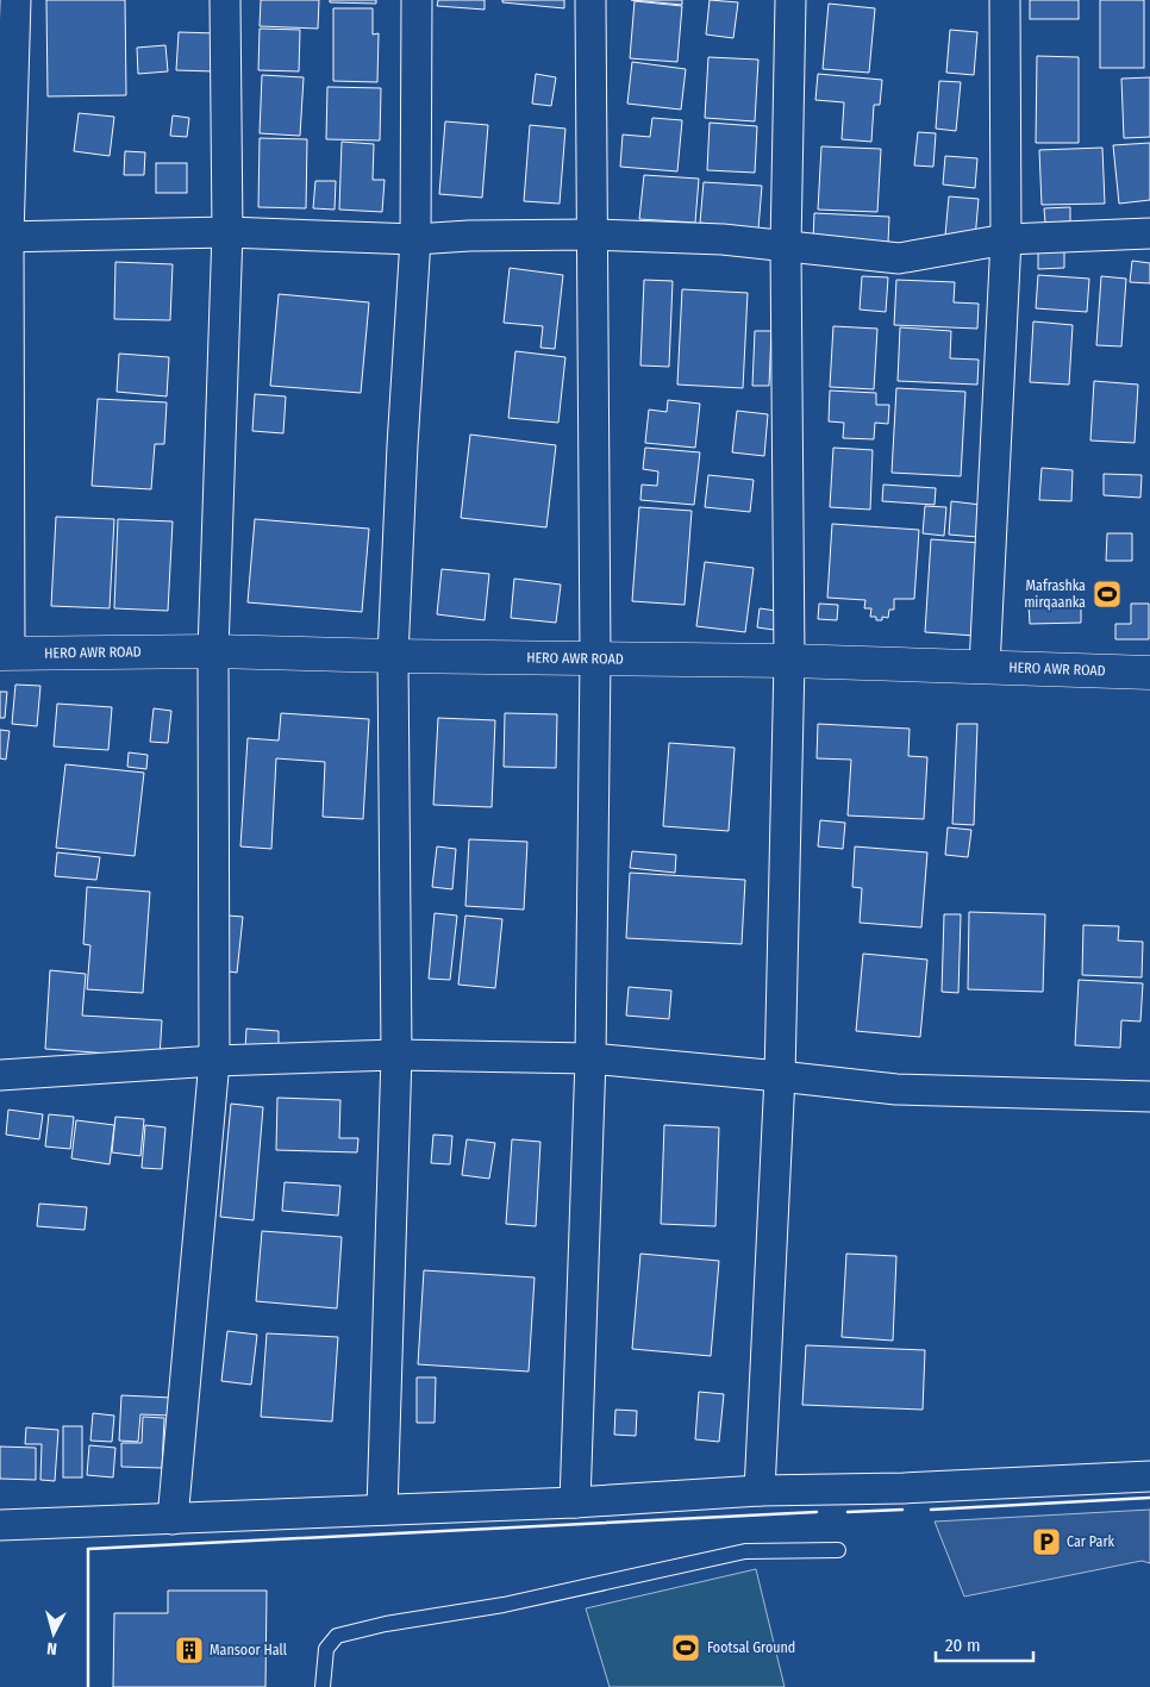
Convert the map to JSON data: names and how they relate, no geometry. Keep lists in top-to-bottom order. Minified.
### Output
{"streets":{"main road":["HERO AWR ROAD"]},"places":{"sports":["Mafrashka mirqaanka","Footsal Ground"],"parking":["Car Park"],"building":["Mansoor Hall"]},"scale_bar":"20 m","north":"bottom"}
